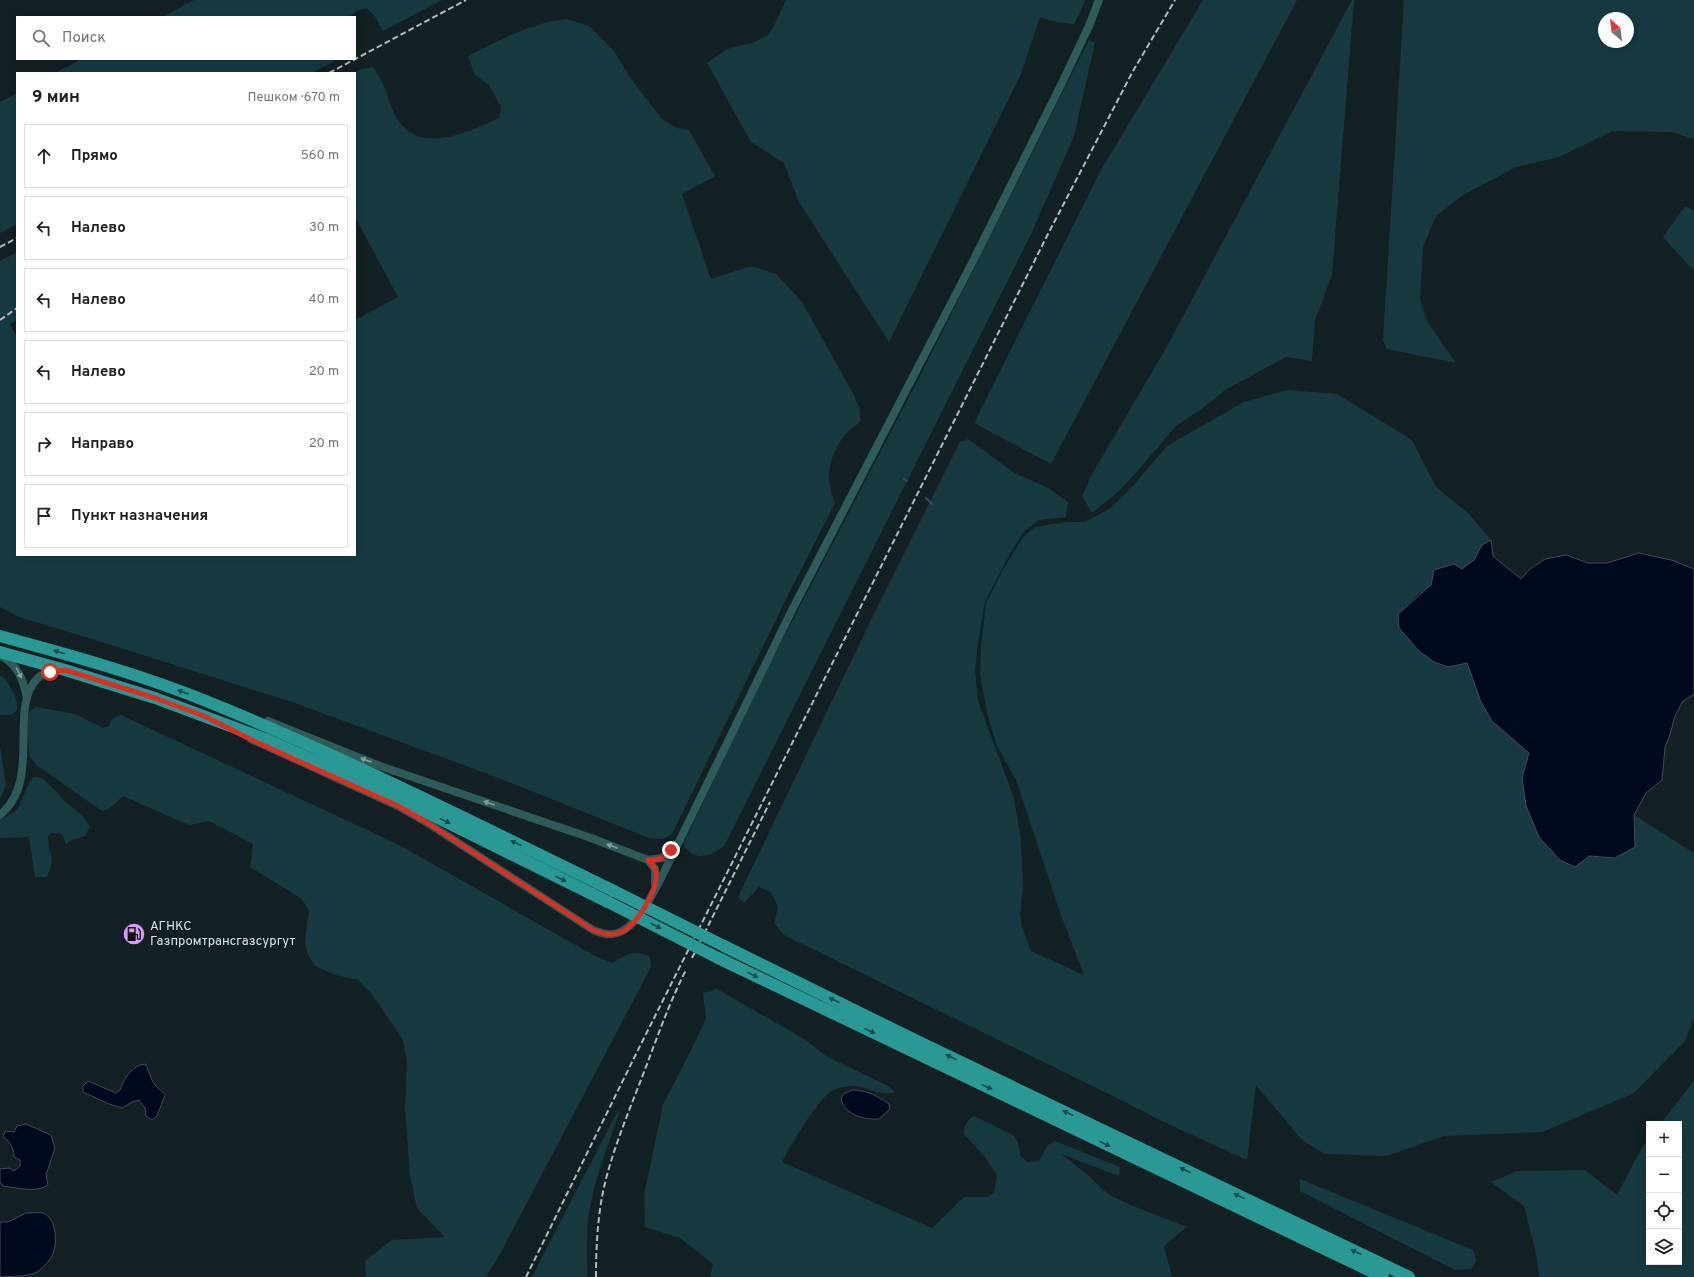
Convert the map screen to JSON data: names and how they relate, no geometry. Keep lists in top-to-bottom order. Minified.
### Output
{"places":{"fuel station":["АГНКС Газпромтрансгазсургут"]},"north":"top left","page":{"search":"Поиск","heading":["9 мин","Пешком · 670 m"],"list":[["Прямо","560 m"],["Налево","30 m"],["Налево","40 m"],["Налево","20 m"],["Направо","20 m"],"Пункт назначения"],"map_buttons":["+","−"]}}
